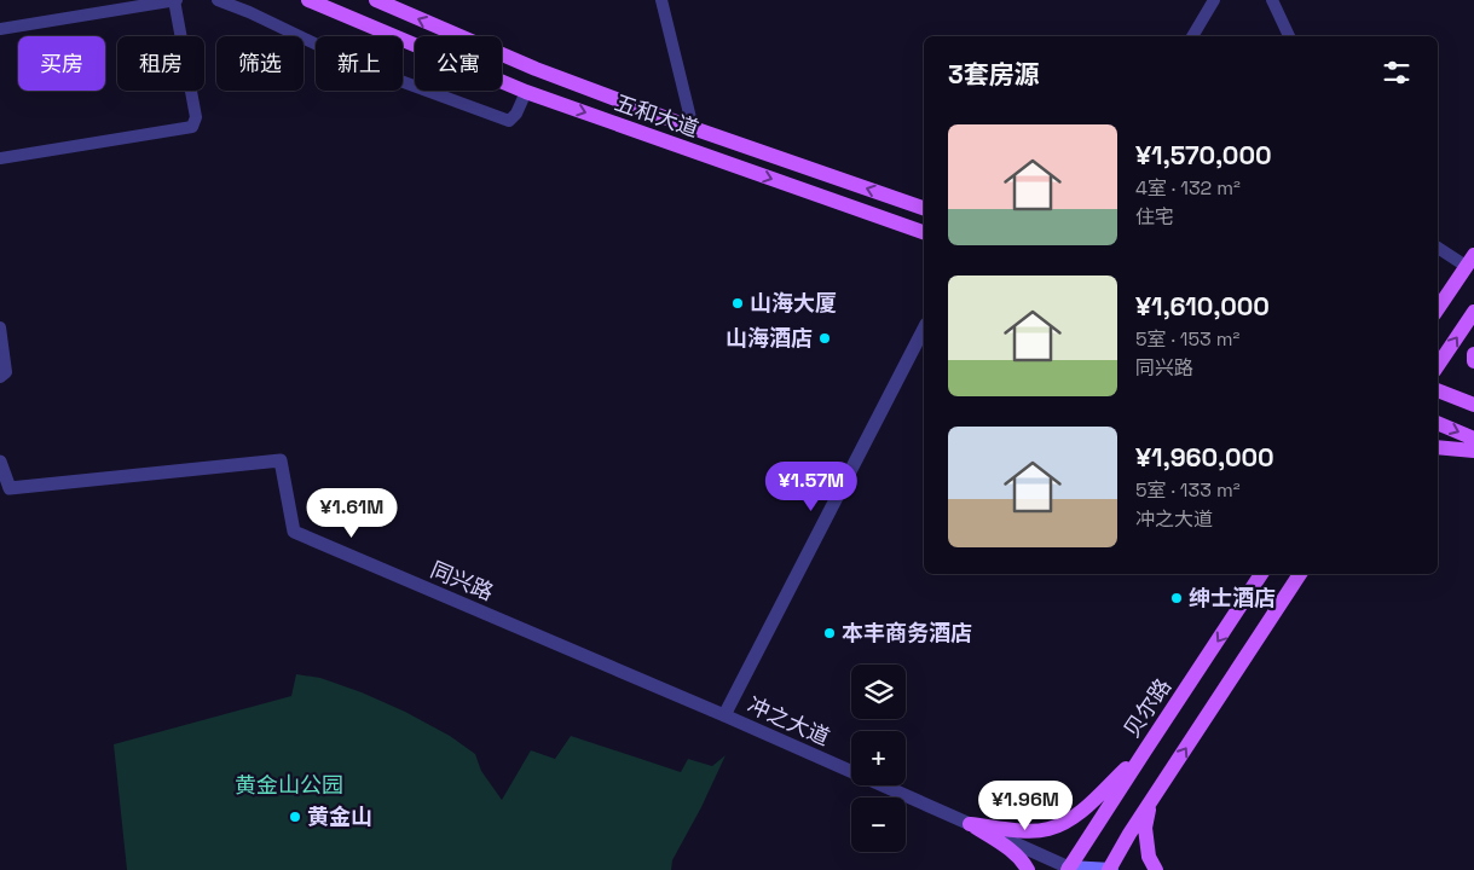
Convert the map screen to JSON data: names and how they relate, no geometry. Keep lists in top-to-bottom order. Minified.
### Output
{"streets":{"main road":["五和大道","贝尔路","冲之大道"],"street":["同兴路"]},"crossings":[["同兴路","冲之大道"],["贝尔路","冲之大道"]],"parks":["黄金山公园"],"places":["山海大厦","山海酒店","绅士酒店","本丰商务酒店","黄金山"],"page":{"chip":["买房","租房","筛选","新上","公寓"],"heading":"3套房源","list":[{"name":"¥1,570,000","note":"4室 · 132 m² · 住宅"},{"name":"¥1,610,000","note":"5室 · 153 m² · 同兴路"},{"name":"¥1,960,000","note":"5室 · 133 m² · 冲之大道"}],"price":["¥1.57M","¥1.61M","¥1.96M"],"map_buttons":["+","−"]}}
